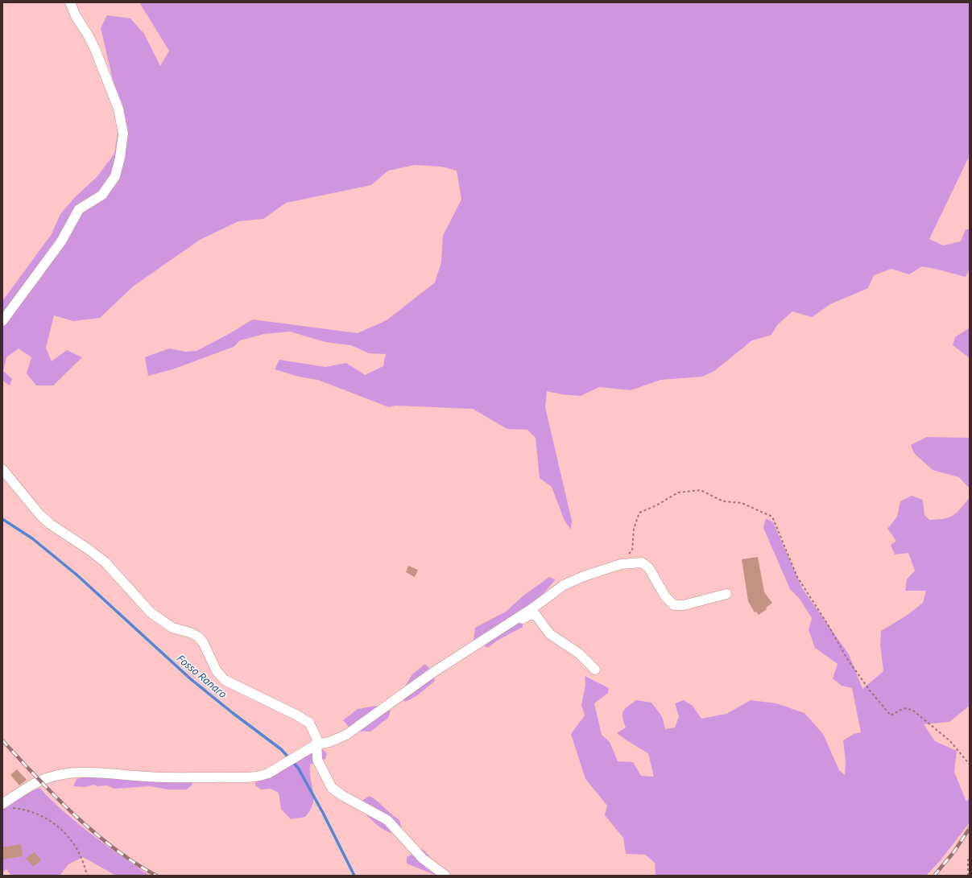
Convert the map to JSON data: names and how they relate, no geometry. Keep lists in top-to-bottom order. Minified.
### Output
{"water":["Fosso Ranaro"]}
